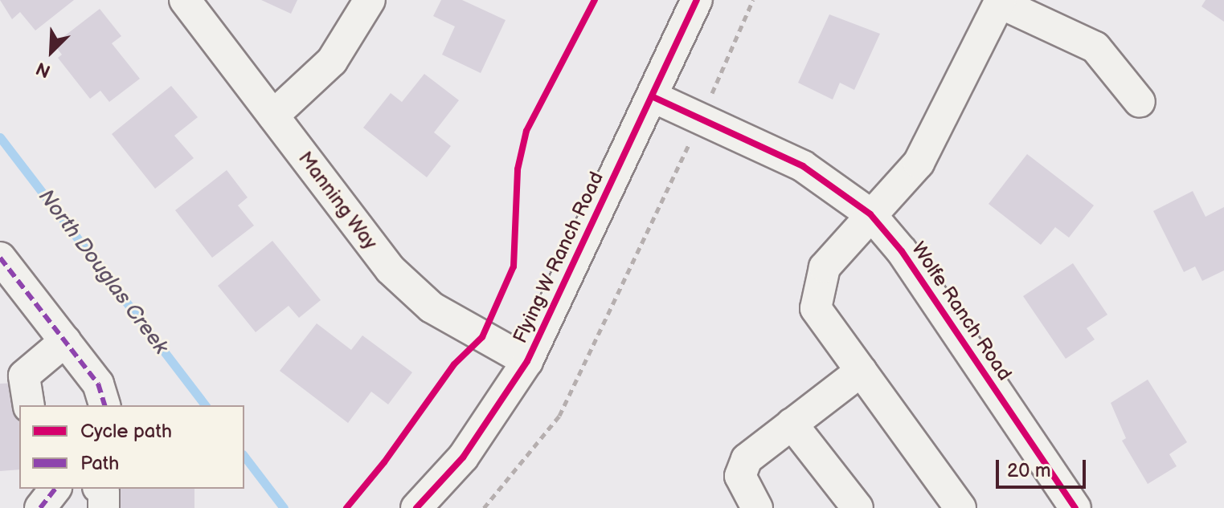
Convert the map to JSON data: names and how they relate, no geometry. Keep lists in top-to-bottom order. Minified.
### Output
{"streets":{"street":["Manning Way","Flying W Ranch Road","Wolfe Ranch Road"]},"crossings":[["Manning Way","Flying W Ranch Road"],["Flying W Ranch Road","Wolfe Ranch Road"]],"water":["North Douglas Creek"],"legend":["Cycle path","Path"],"scale_bar":"20 m","north":"bottom left"}
